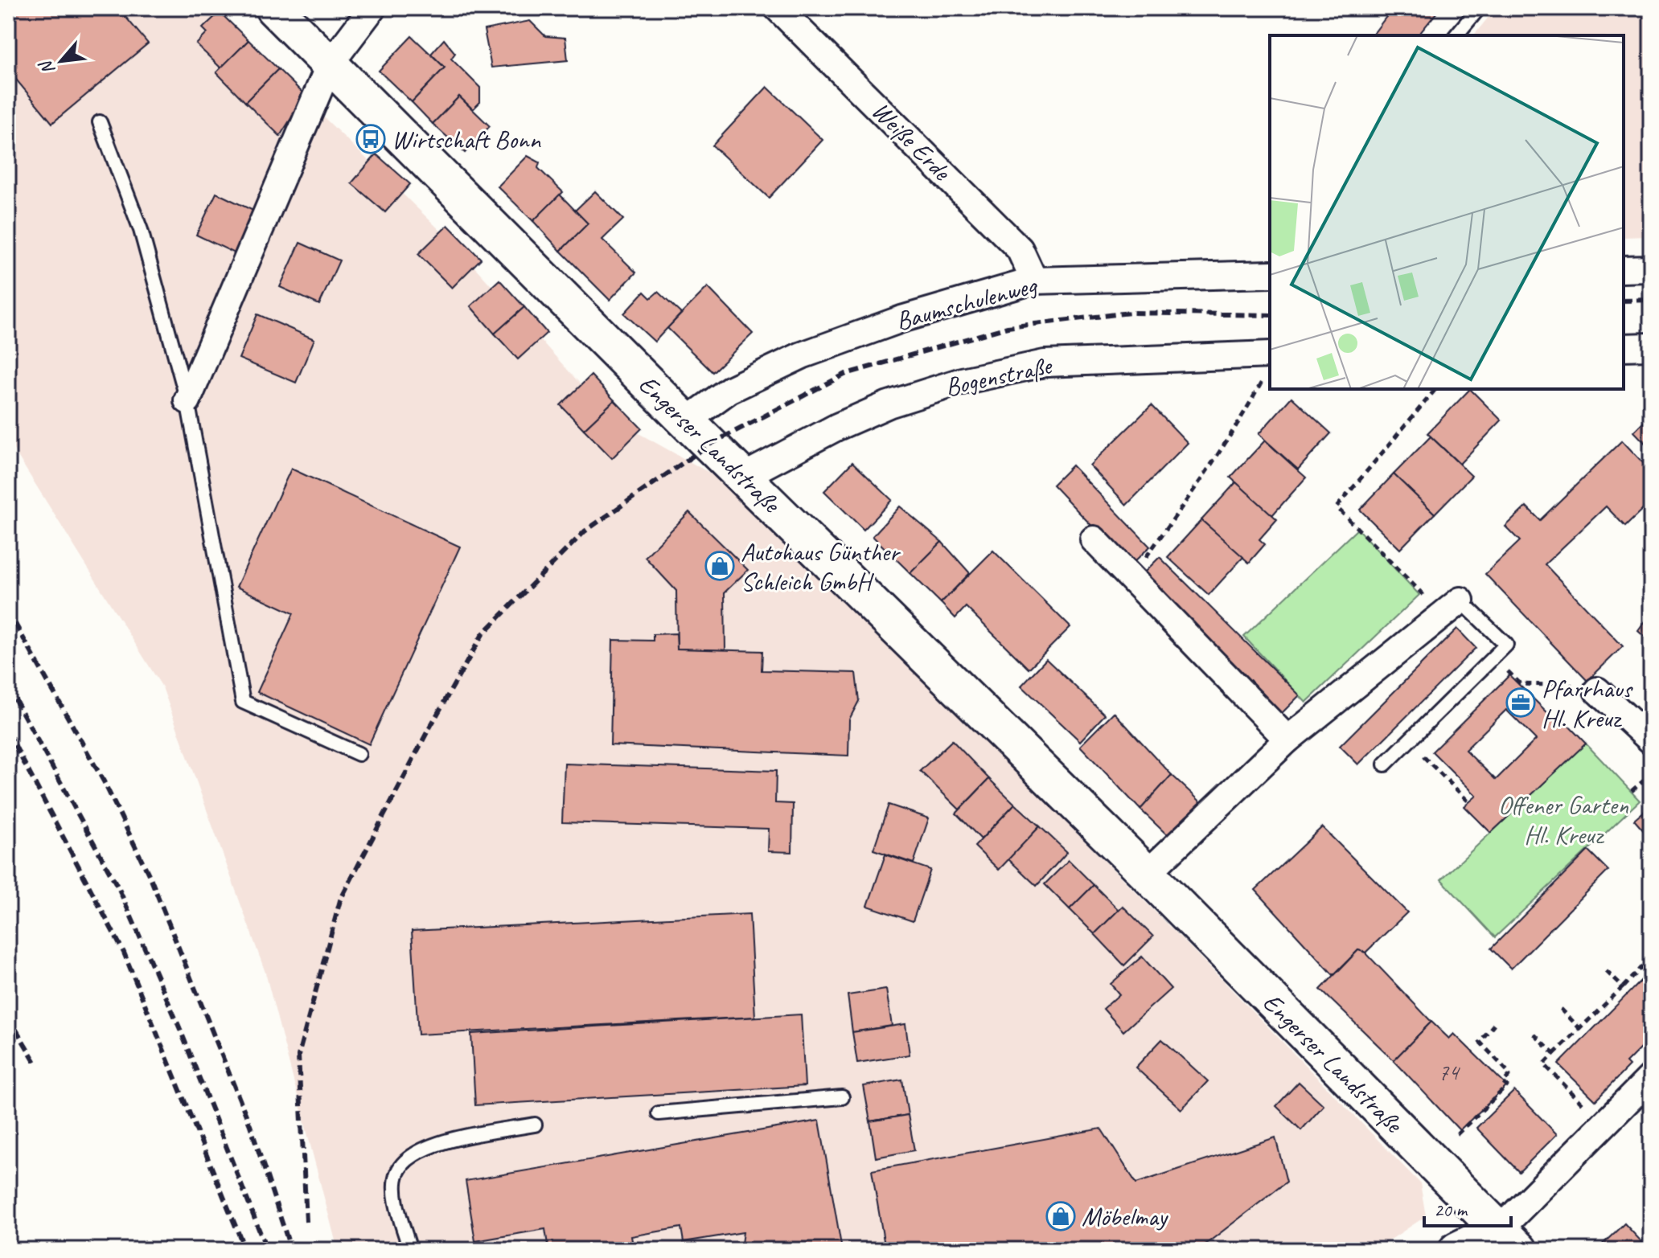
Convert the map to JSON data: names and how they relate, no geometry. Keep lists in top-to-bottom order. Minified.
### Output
{"streets":{"main road":["Engerser Landstraße"],"street":["Weiße Erde","Baumschulenweg","Bogenstraße"]},"crossings":[["Weiße Erde","Baumschulenweg"],["Baumschulenweg","Engerser Landstraße"],["Bogenstraße","Engerser Landstraße"]],"parks":["Offener Garten Hl. Kreuz"],"places":{"bus stop":["Wirtschaft Bonn"],"shop":["Autohaus Günther Schleich GmbH","Möbelmay"],"office":["Pfarrhaus Hl. Kreuz"]},"house_numbers":["74"],"scale_bar":"20 m","north":"bottom left"}
